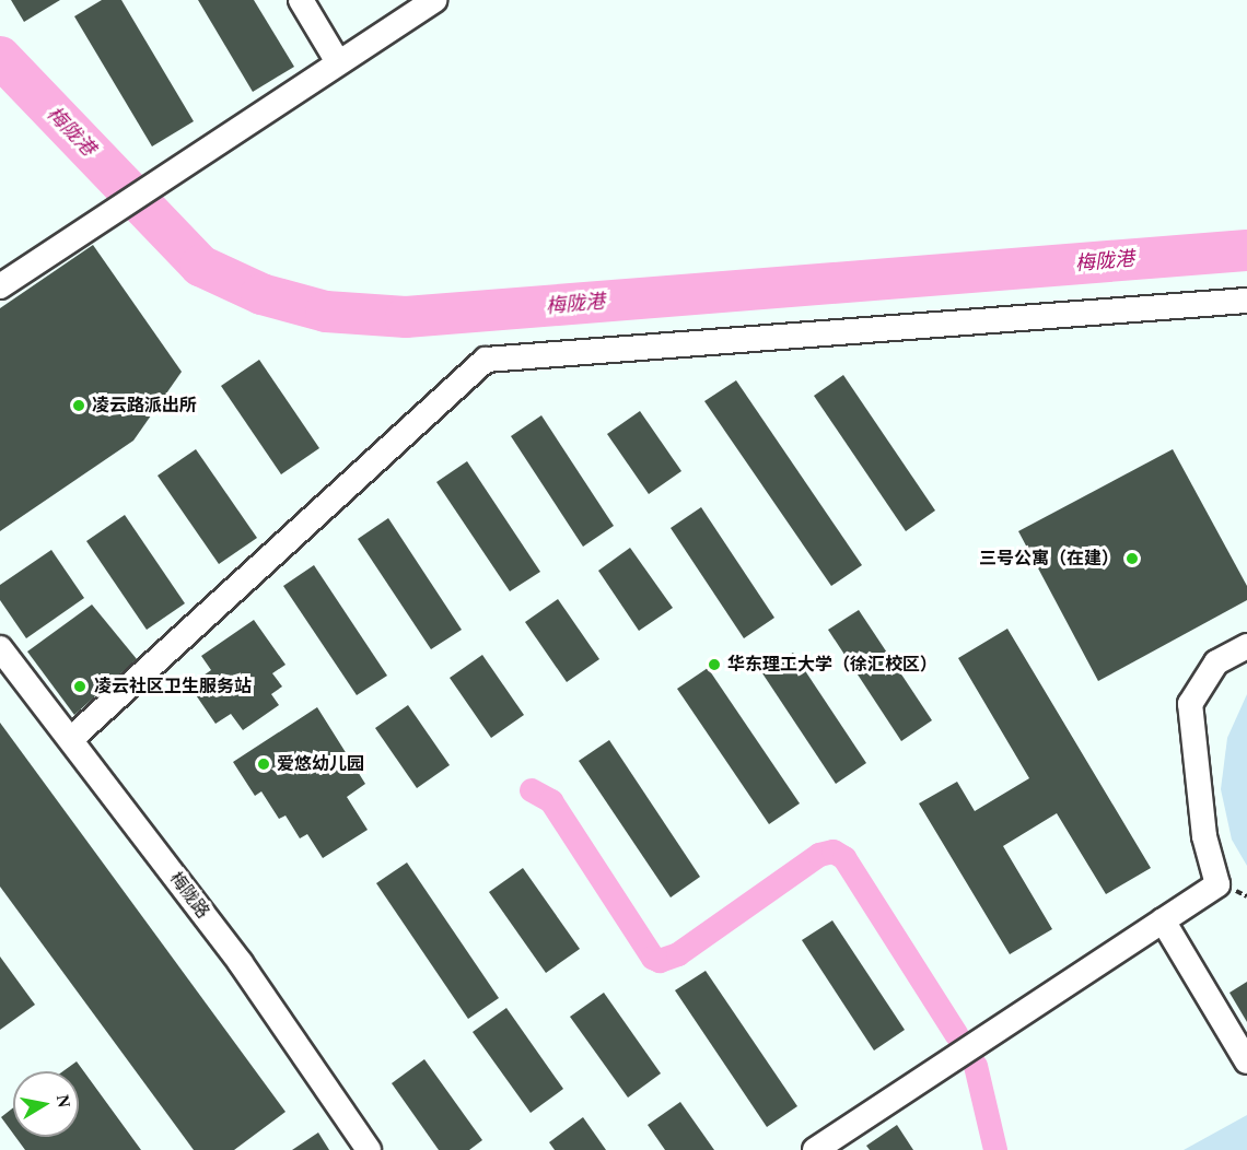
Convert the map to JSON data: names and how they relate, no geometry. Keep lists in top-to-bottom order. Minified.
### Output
{"streets":{"street":["梅陇路"]},"water":["梅陇港"],"places":["凌云路派出所","三号公寓（在建）","华东理工大学（徐汇校区）","凌云社区卫生服务站","爱悠幼儿园"],"north":"right"}
